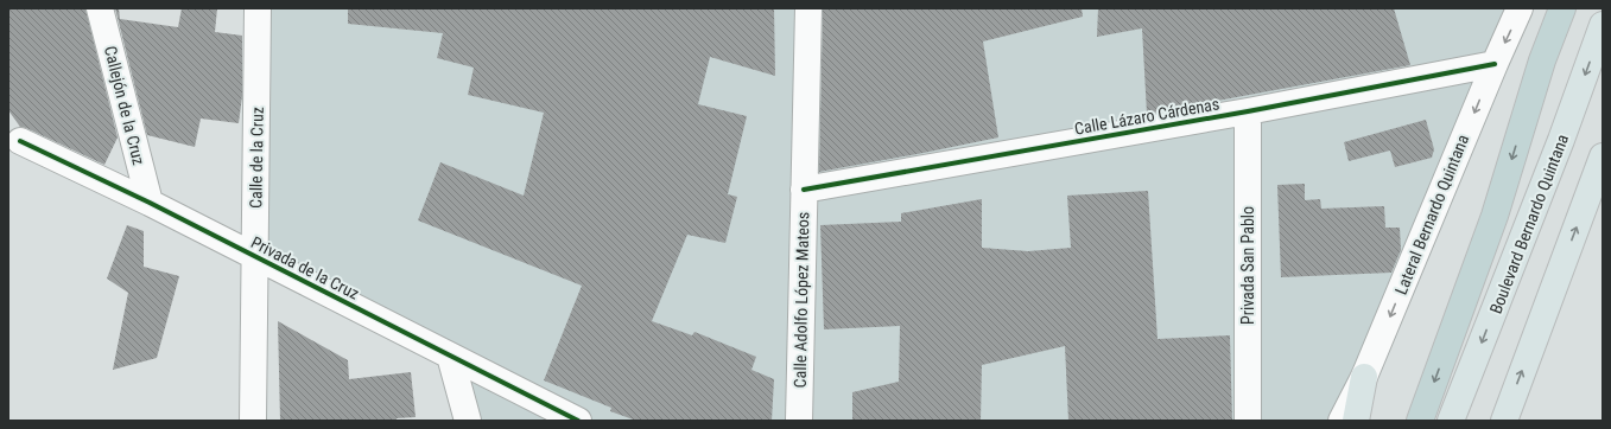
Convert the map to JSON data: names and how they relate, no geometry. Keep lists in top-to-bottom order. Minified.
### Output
{"streets":{"main road":["Boulevard Bernardo Quintana"],"street":["Callejón de la Cruz","Calle Lázaro Cárdenas","Calle de la Cruz","Lateral Bernardo Quintana","Privada San Pablo","Privada de la Cruz","Calle Adolfo López Mateos"]},"crossings":[["Callejón de la Cruz","Privada de la Cruz"],["Calle Lázaro Cárdenas","Lateral Bernardo Quintana"],["Calle Lázaro Cárdenas","Privada San Pablo"],["Calle Lázaro Cárdenas","Calle Adolfo López Mateos"],["Calle de la Cruz","Privada de la Cruz"]],"one_way":["Lateral Bernardo Quintana"]}
